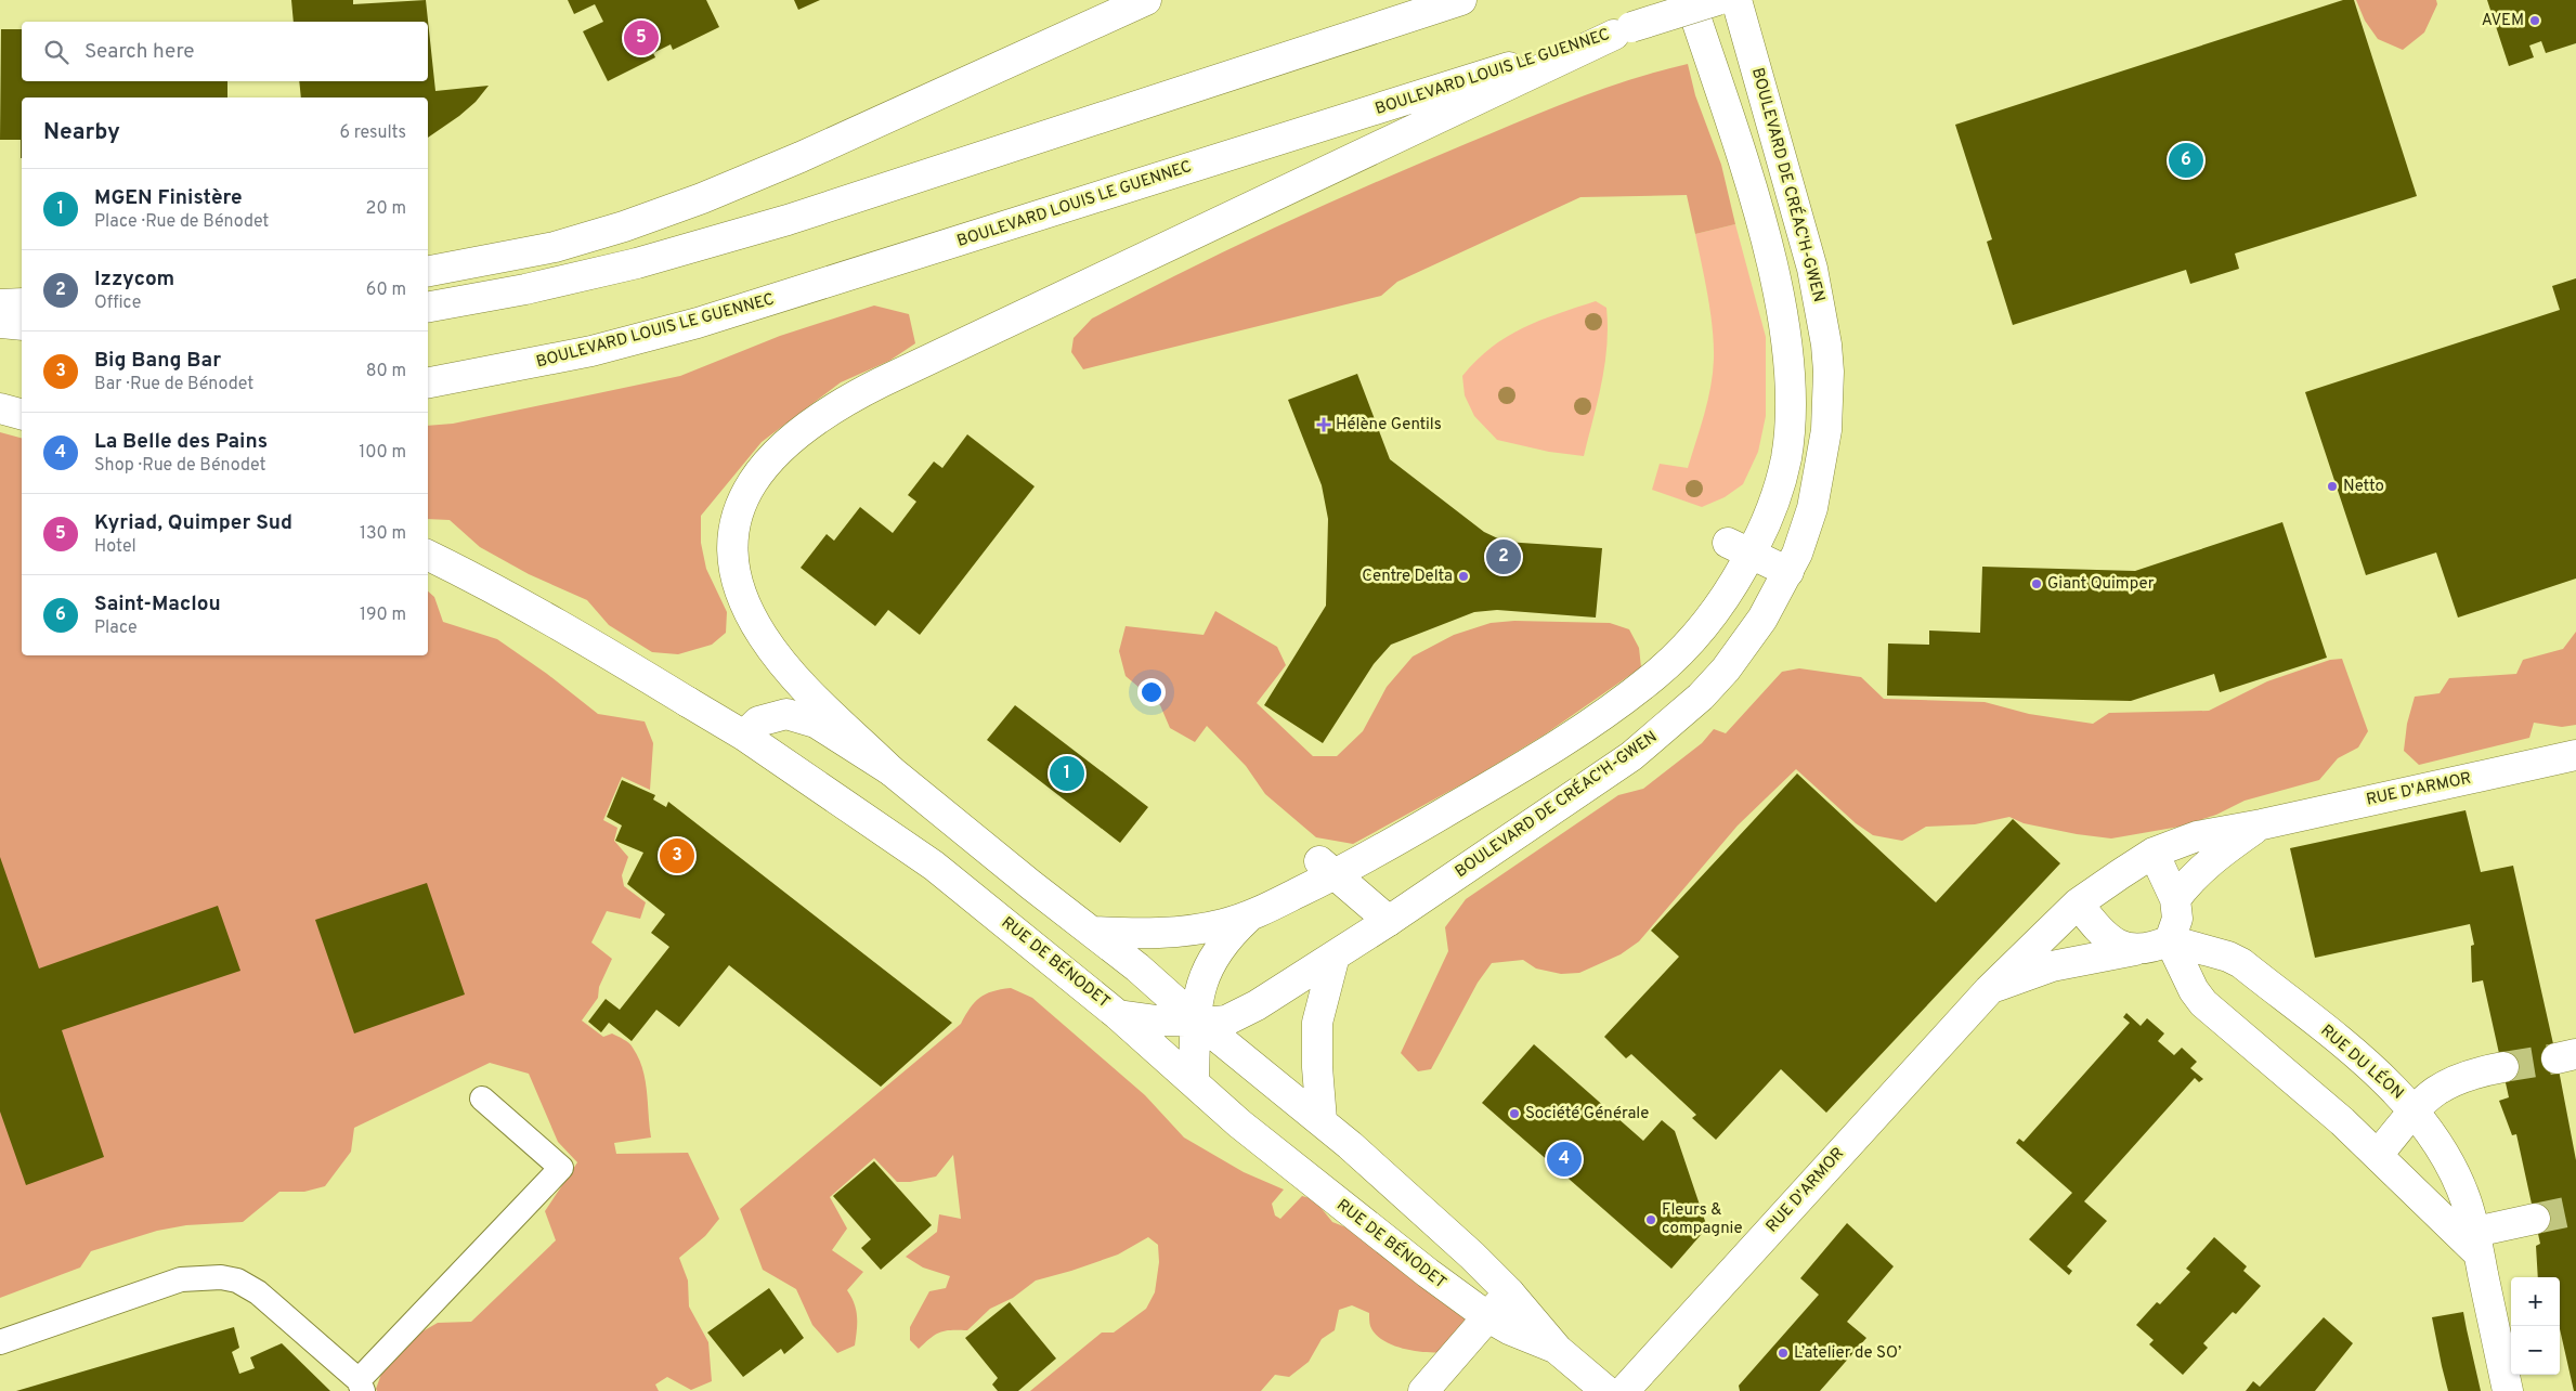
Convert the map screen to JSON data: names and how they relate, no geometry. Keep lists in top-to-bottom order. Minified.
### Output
{"streets":{"street":["BOULEVARD LOUIS LE GUENNEC","BOULEVARD DE CRÉAC'H-GWEN","RUE D'ARMOR","RUE DE BÉNODET","RUE DU LÉON"]},"crossings":[["BOULEVARD DE CRÉAC'H-GWEN","RUE DE BÉNODET"]],"places":{"other":["AVEM","Netto","Centre Delta","Giant Quimper","Société Générale","Fleurs & compagnie","L’atelier de SO’"],"health":["Hélène Gentils"]},"page":{"pins":["5","6","2","1","3","4"],"search":"Search here","heading":["Nearby","6 results"],"list":[{"mark":"1","name":"MGEN Finistère","note":"Place · Rue de Bénodet","value":"20 m"},{"mark":"2","name":"Izzycom","note":"Office","value":"60 m"},{"mark":"3","name":"Big Bang Bar","note":"Bar · Rue de Bénodet","value":"80 m"},{"mark":"4","name":"La Belle des Pains","note":"Shop · Rue de Bénodet","value":"100 m"},{"mark":"5","name":"Kyriad, Quimper Sud","note":"Hotel","value":"130 m"},{"mark":"6","name":"Saint-Maclou","note":"Place","value":"190 m"}],"map_buttons":["+","−"]}}
